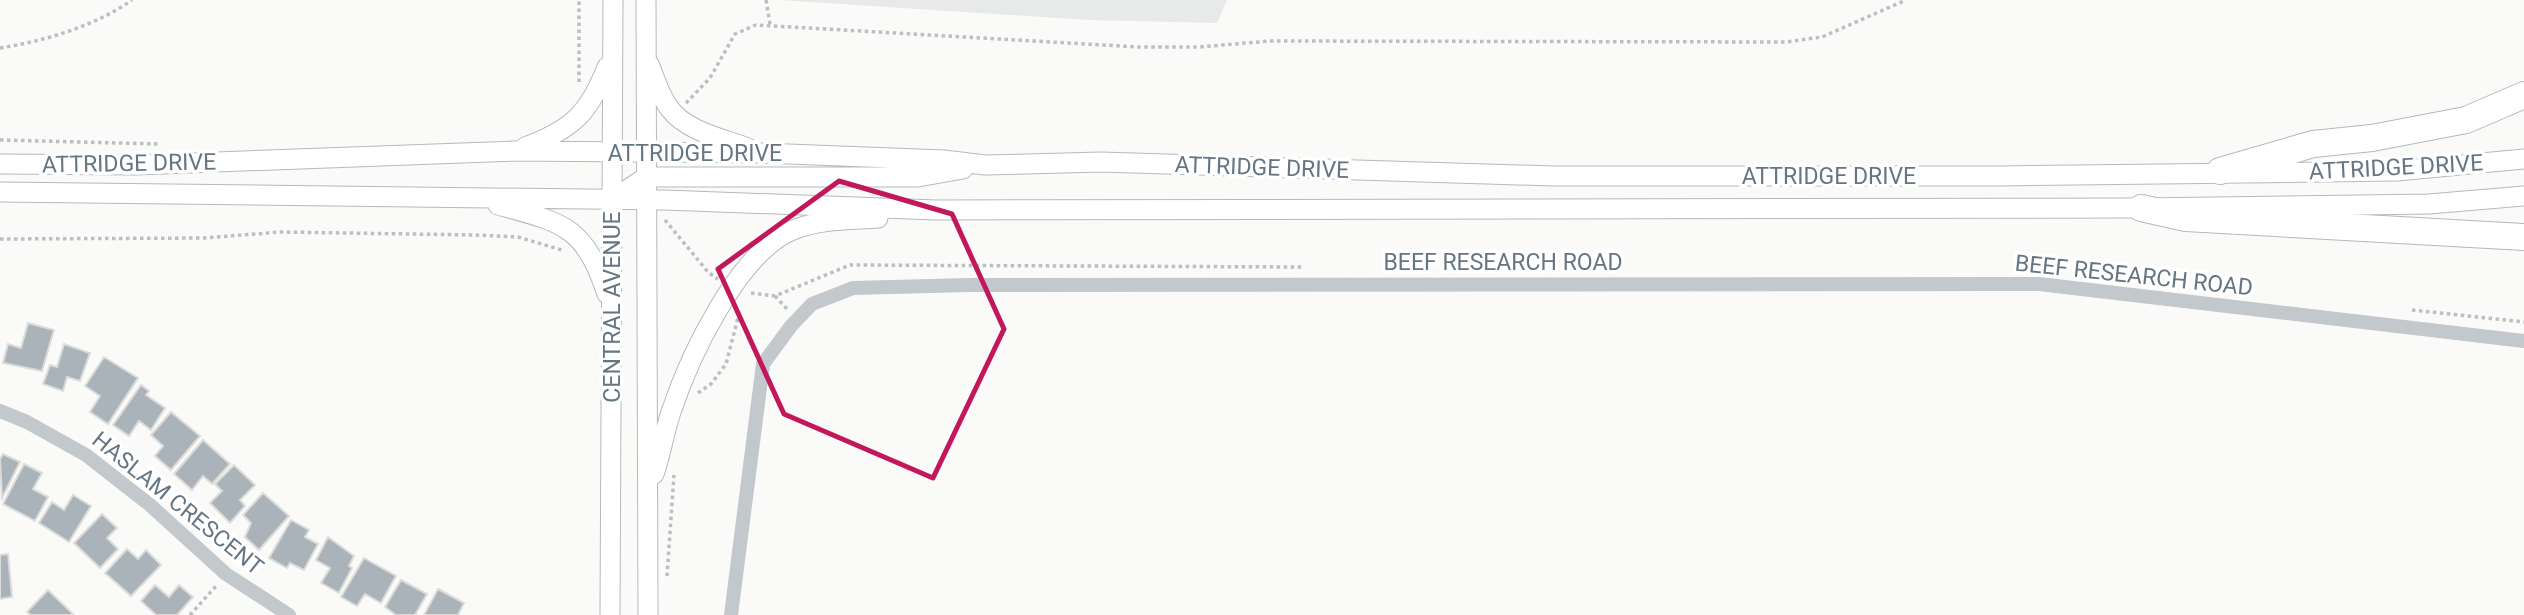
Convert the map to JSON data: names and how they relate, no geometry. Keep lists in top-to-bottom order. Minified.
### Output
{"streets":{"main road":["ATTRIDGE DRIVE","CENTRAL AVENUE"],"street":["BEEF RESEARCH ROAD","HASLAM CRESCENT"]},"crossings":[["ATTRIDGE DRIVE","CENTRAL AVENUE"]]}
